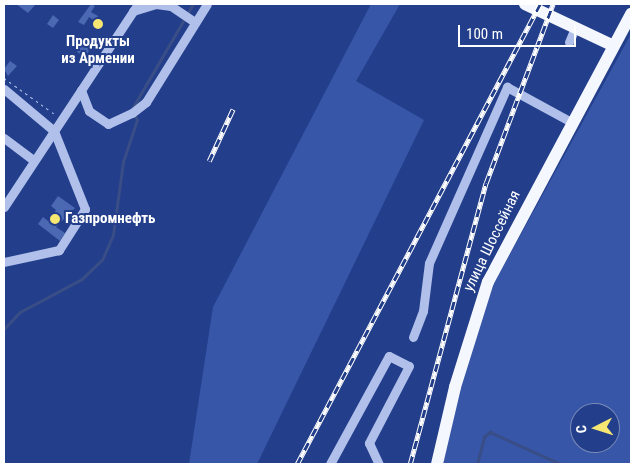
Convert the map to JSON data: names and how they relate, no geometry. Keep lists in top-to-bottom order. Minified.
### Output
{"streets":{"main road":["улица Шоссейная"]},"places":["Продукты из Армении","Газпромнефть"],"scale_bar":"100 m","north":"left"}
